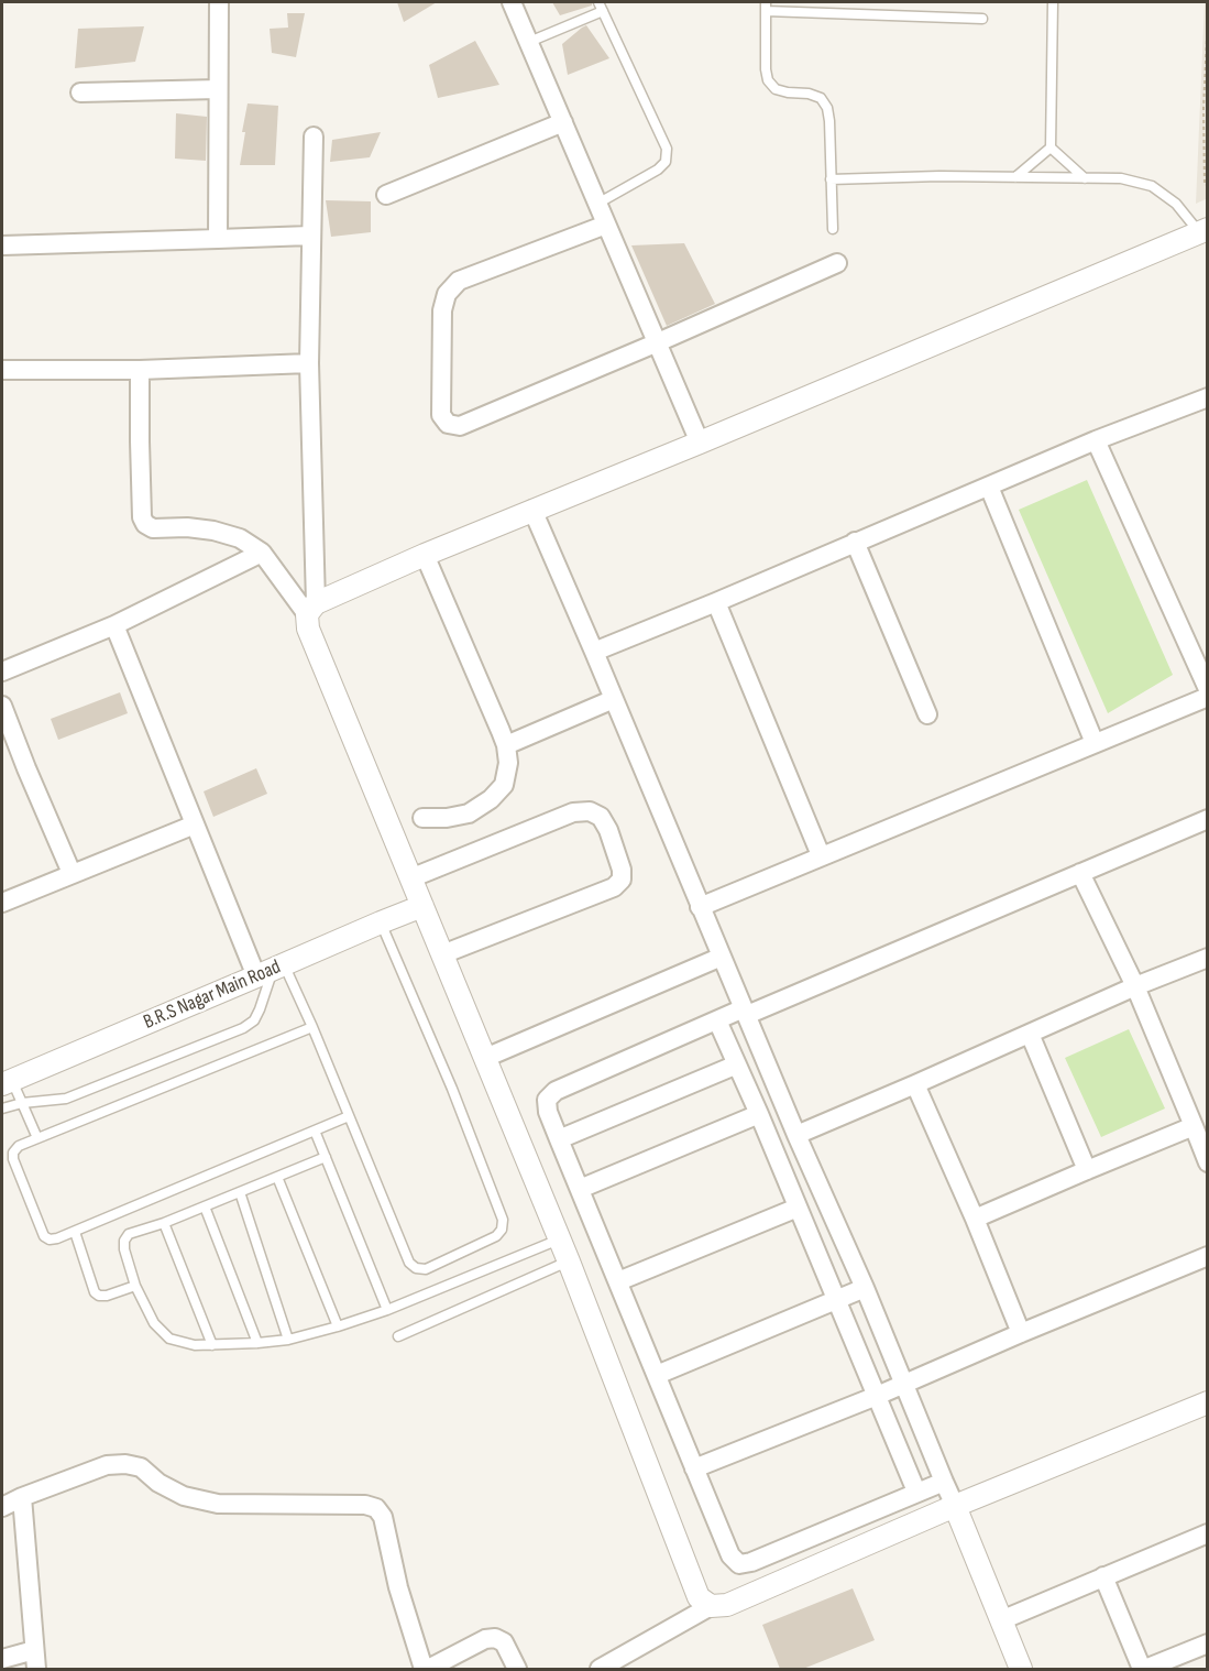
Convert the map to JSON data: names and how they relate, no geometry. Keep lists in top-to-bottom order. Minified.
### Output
{"streets":{"street":["B.R.S Nagar Main Road"]}}
